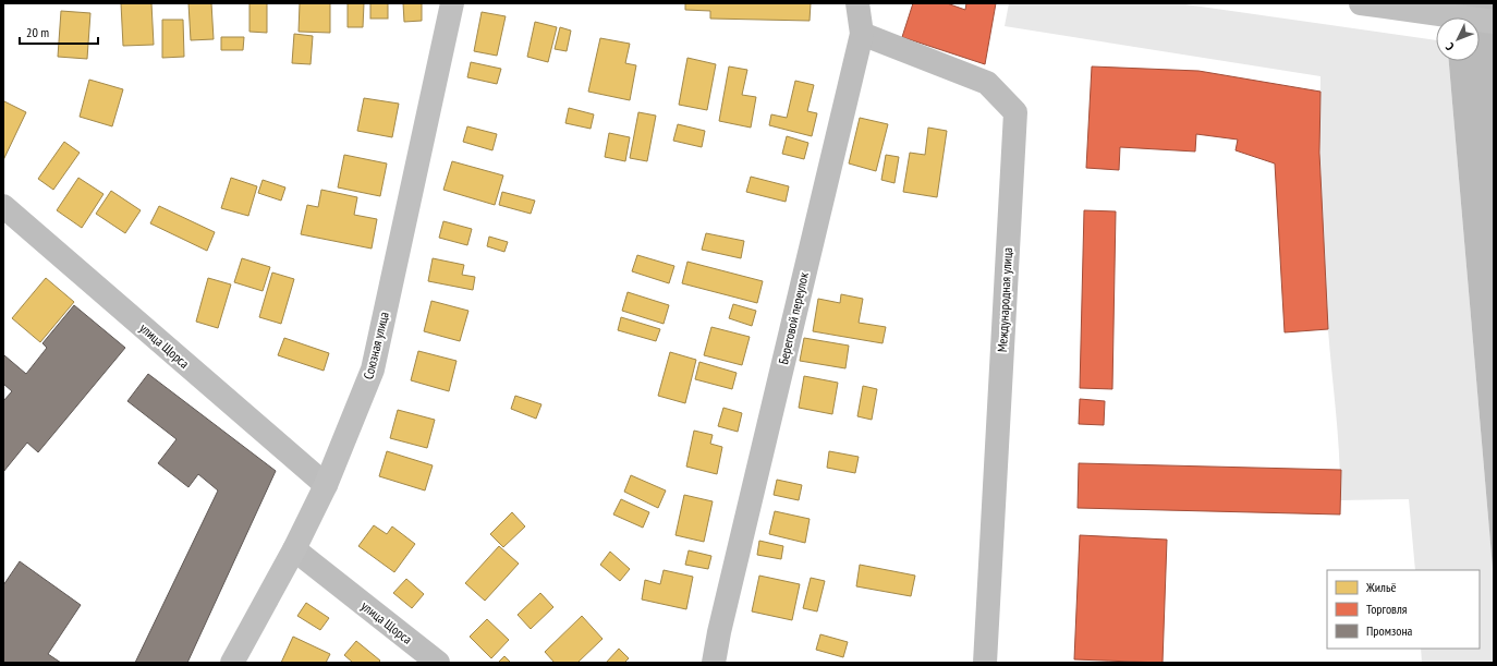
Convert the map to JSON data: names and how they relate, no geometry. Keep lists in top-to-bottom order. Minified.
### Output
{"streets":{"street":["Международная улица","Береговой переулок","улица Щорса","Союзная улица"]},"crossings":[["Международная улица","Береговой переулок"],["улица Щорса","Союзная улица"]],"legend":["Жильё","Торговля","Промзона"],"scale_bar":"20 m","north":"bottom left"}
